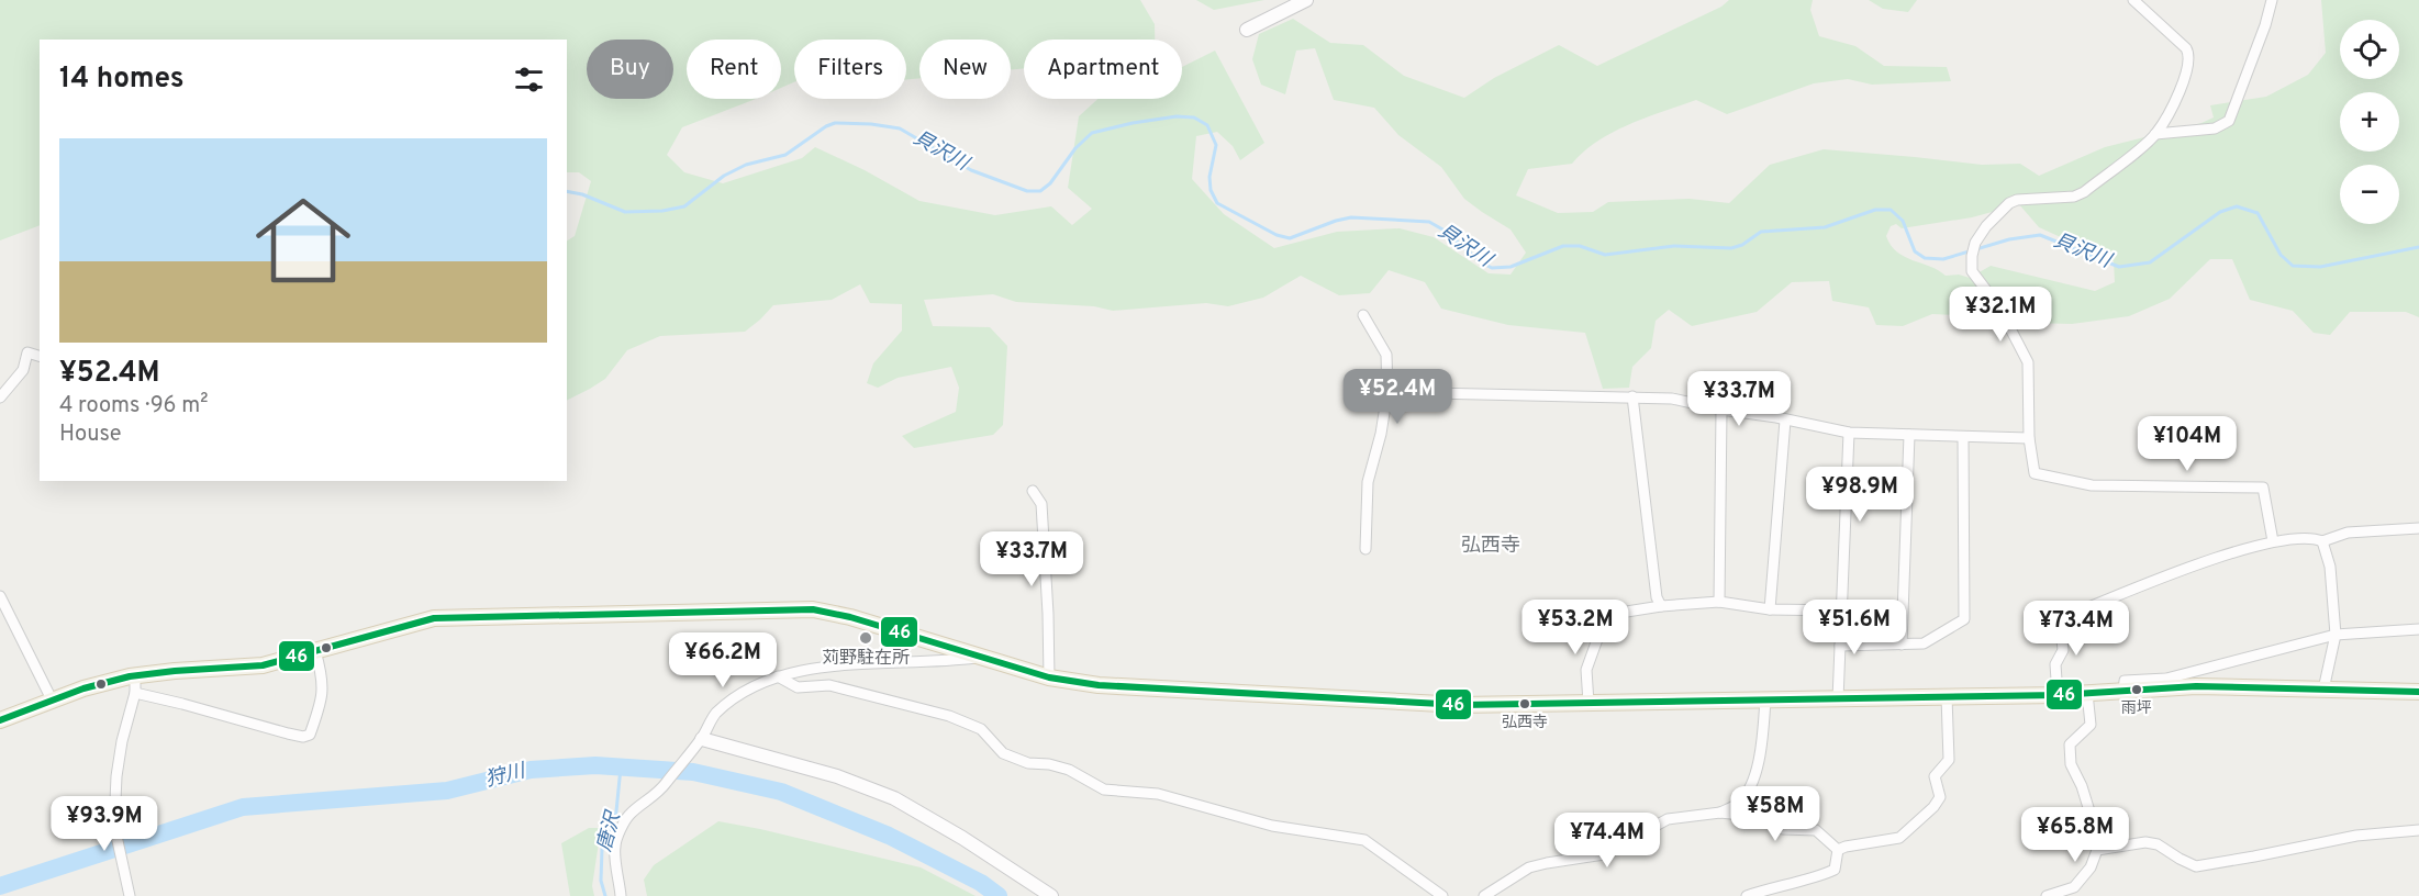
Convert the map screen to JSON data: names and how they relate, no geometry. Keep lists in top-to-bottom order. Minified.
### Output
{"districts":["弘西寺"],"water":["貝沢川","狩川","唐沢"],"places":["苅野駐在所","雨坪","弘西寺"],"lines":["transit line 46"],"page":{"map_buttons":["+","−"],"chip":["Buy","Rent","Filters","New","Apartment"],"heading":"14 homes","list":[{"name":"¥52.4M","note":"4 rooms · 96 m² · House"}],"price":["¥32.1M","¥52.4M","¥33.7M","¥104M","¥98.9M","¥33.7M","¥53.2M","¥51.6M","¥73.4M","¥66.2M","¥58M","¥93.9M","¥65.8M","¥74.4M"]}}
